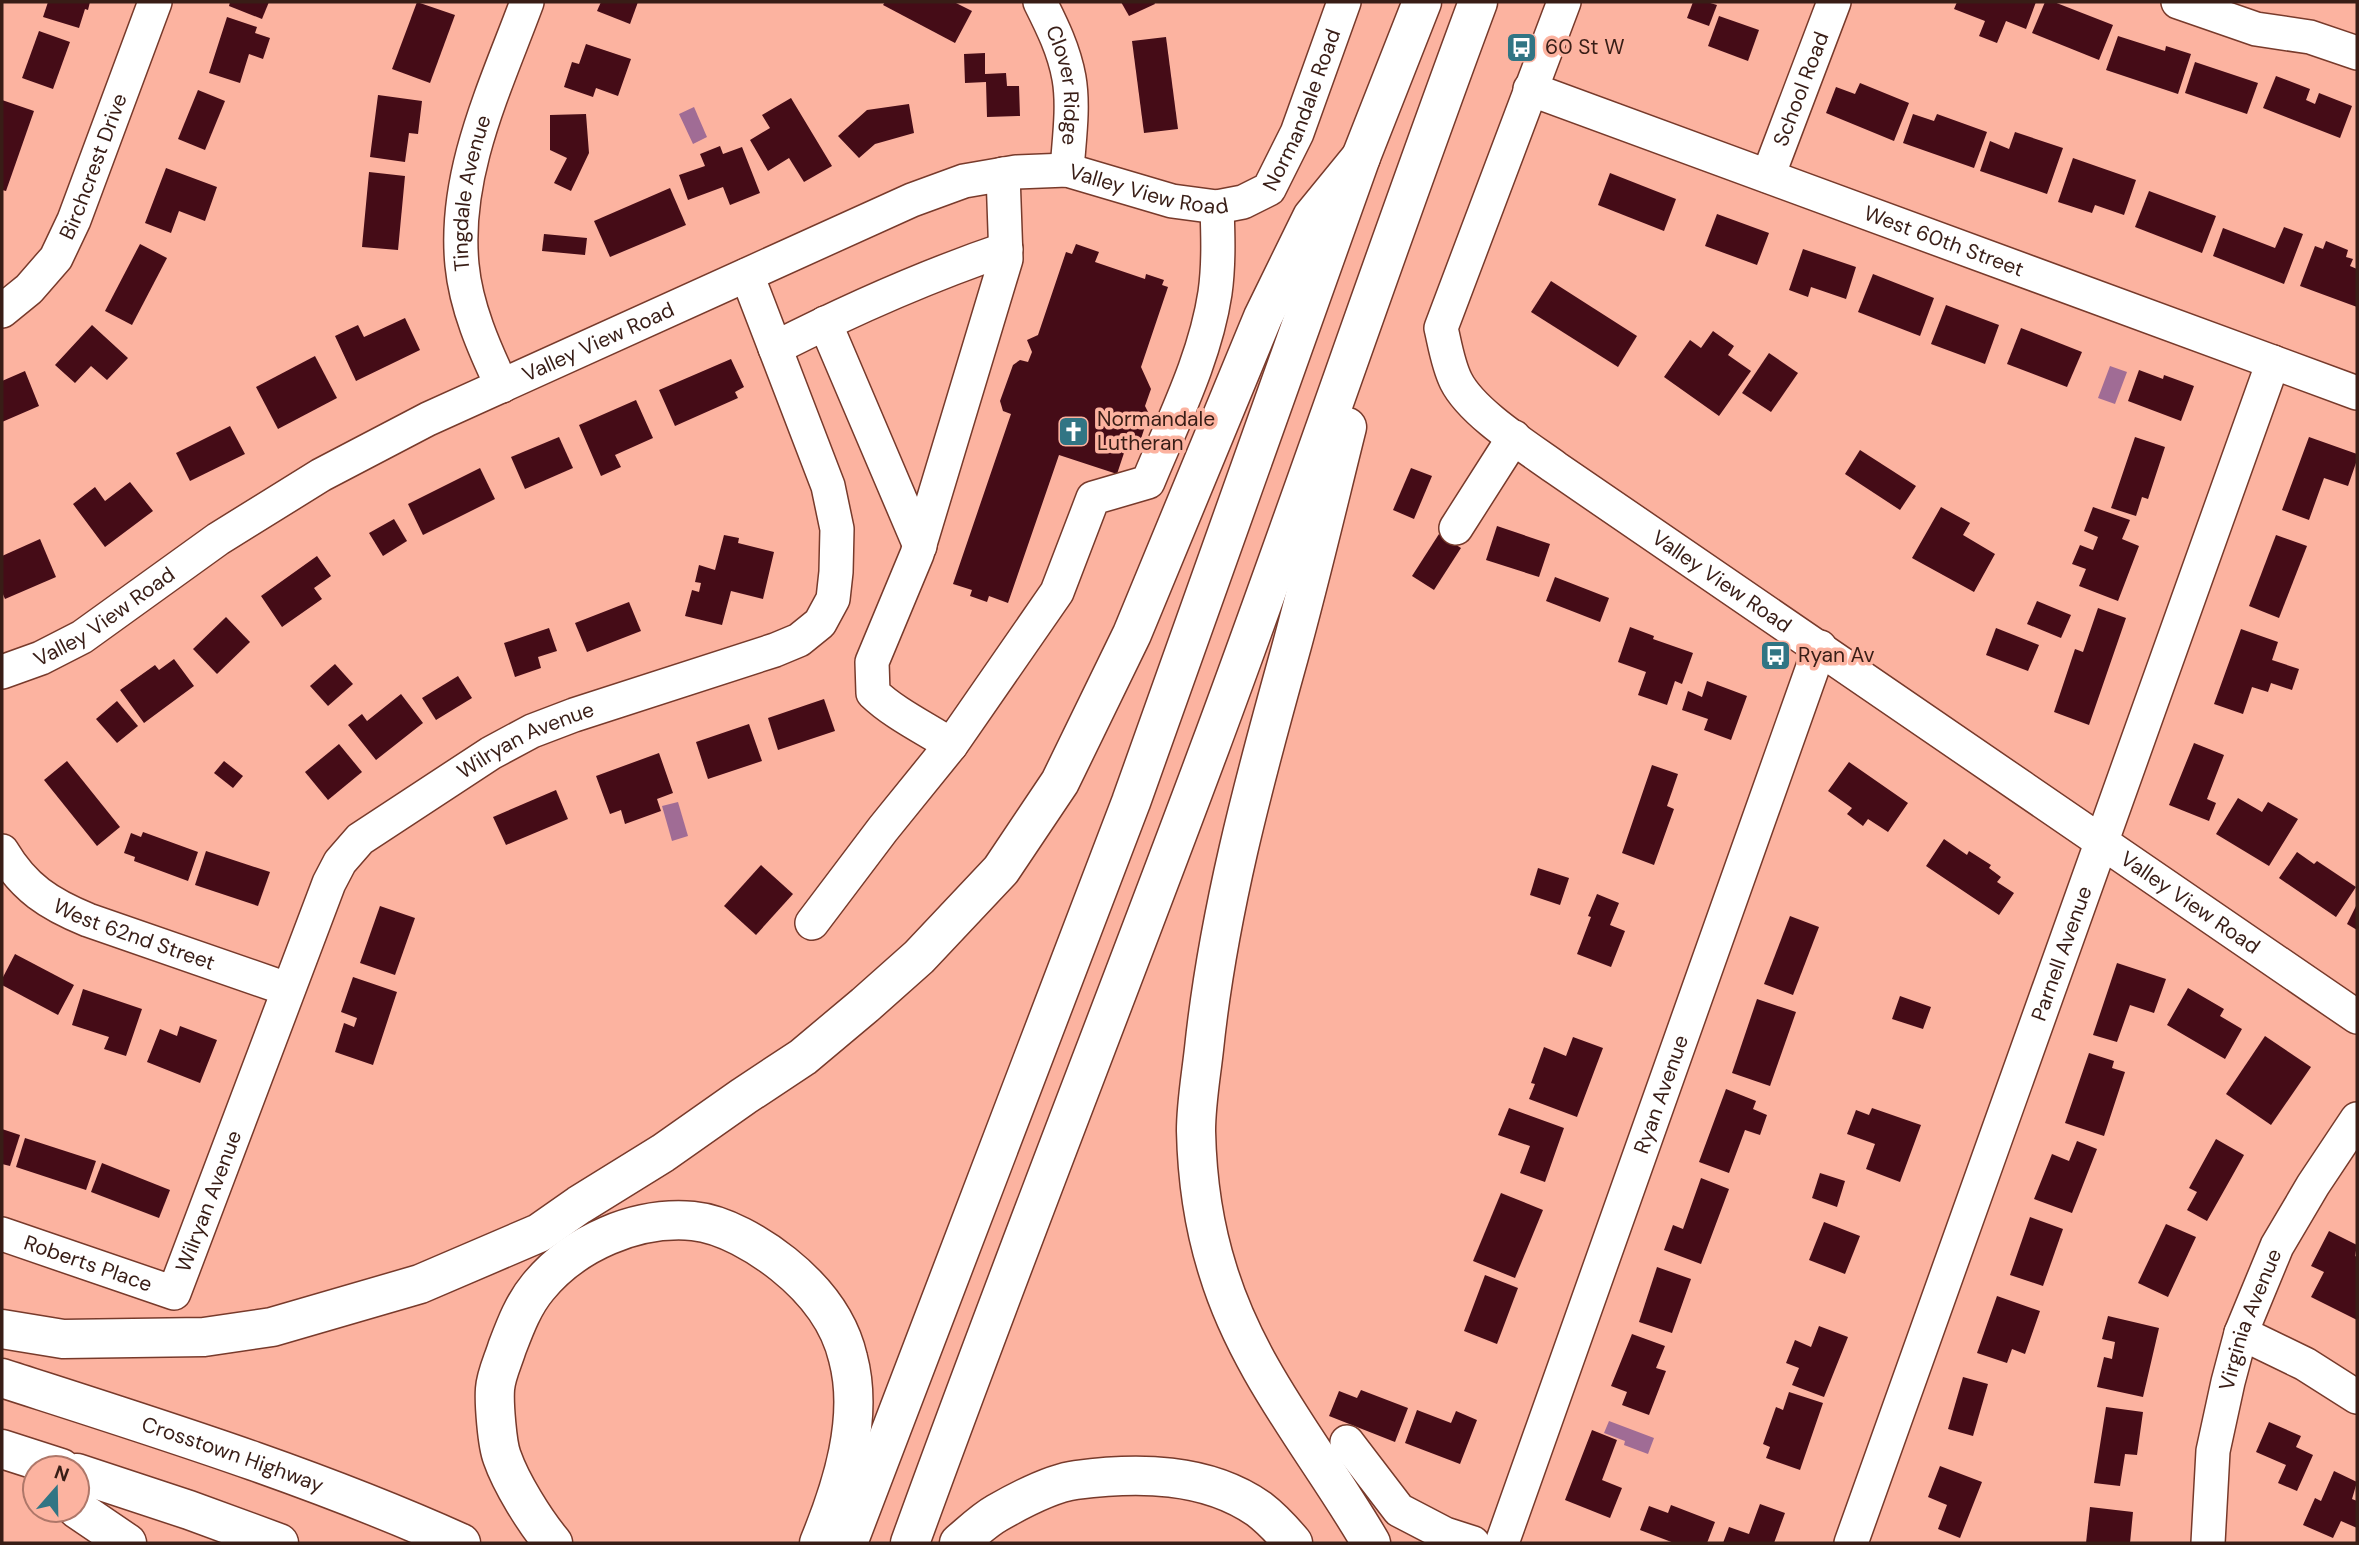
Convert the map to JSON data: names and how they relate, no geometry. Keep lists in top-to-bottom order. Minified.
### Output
{"streets":{"highway":["Crosstown Highway"],"street":["Clover Ridge","School Road","Normandale Road","Birchcrest Drive","Valley View Road","Tingdale Avenue","West 60th Street","Wilryan Avenue","West 62nd Street","Parnell Avenue","Ryan Avenue","Roberts Place","Virginia Avenue"]},"crossings":[["Clover Ridge","Valley View Road"],["School Road","West 60th Street"],["Normandale Road","Valley View Road"],["Valley View Road","Tingdale Avenue"],["Valley View Road","West 60th Street"],["Valley View Road","Wilryan Avenue"],["Valley View Road","Parnell Avenue"],["Valley View Road","Ryan Avenue"],["West 60th Street","Parnell Avenue"],["Wilryan Avenue","West 62nd Street"],["Wilryan Avenue","Roberts Place"]],"places":{"bus stop":["60 St W","Ryan Av"],"church":["Normandale Lutheran"]},"north":"top"}
